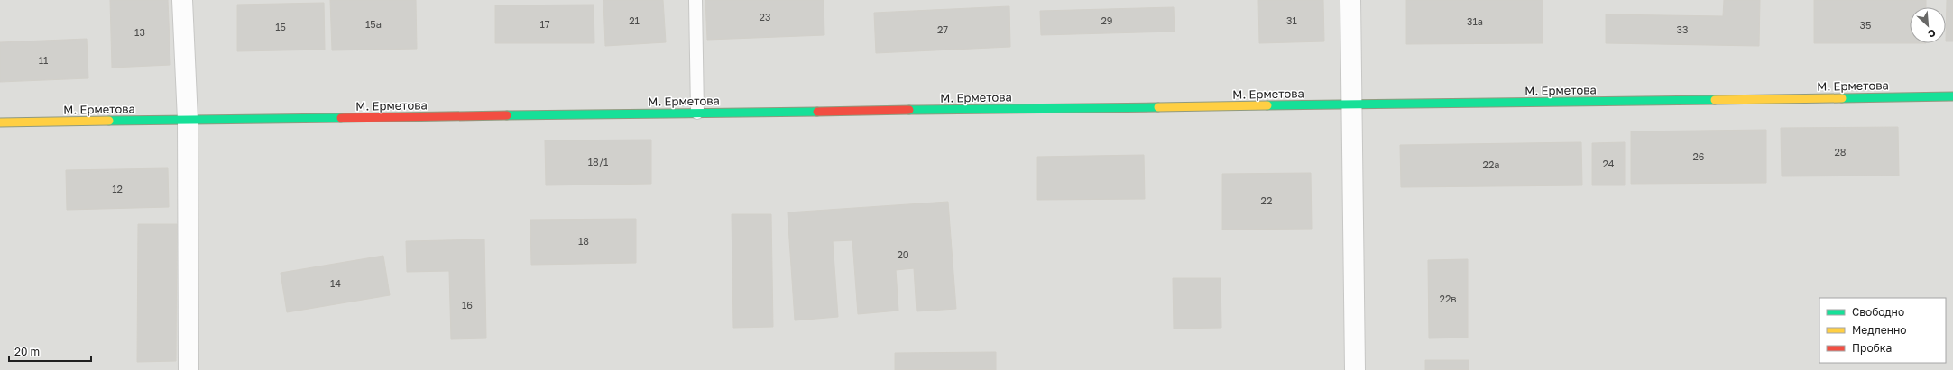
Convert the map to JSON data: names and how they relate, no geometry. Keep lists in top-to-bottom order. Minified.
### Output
{"streets":{"street":["М. Ерметова"]},"house_numbers":["23","21","29","31","31а","15а","17","35","15","27","33","13","11","28","26","18/1","24","22а","12","22","18","20","14","22в","16"],"legend":["Свободно","Медленно","Пробка"],"scale_bar":"20 m","north":"bottom right"}
